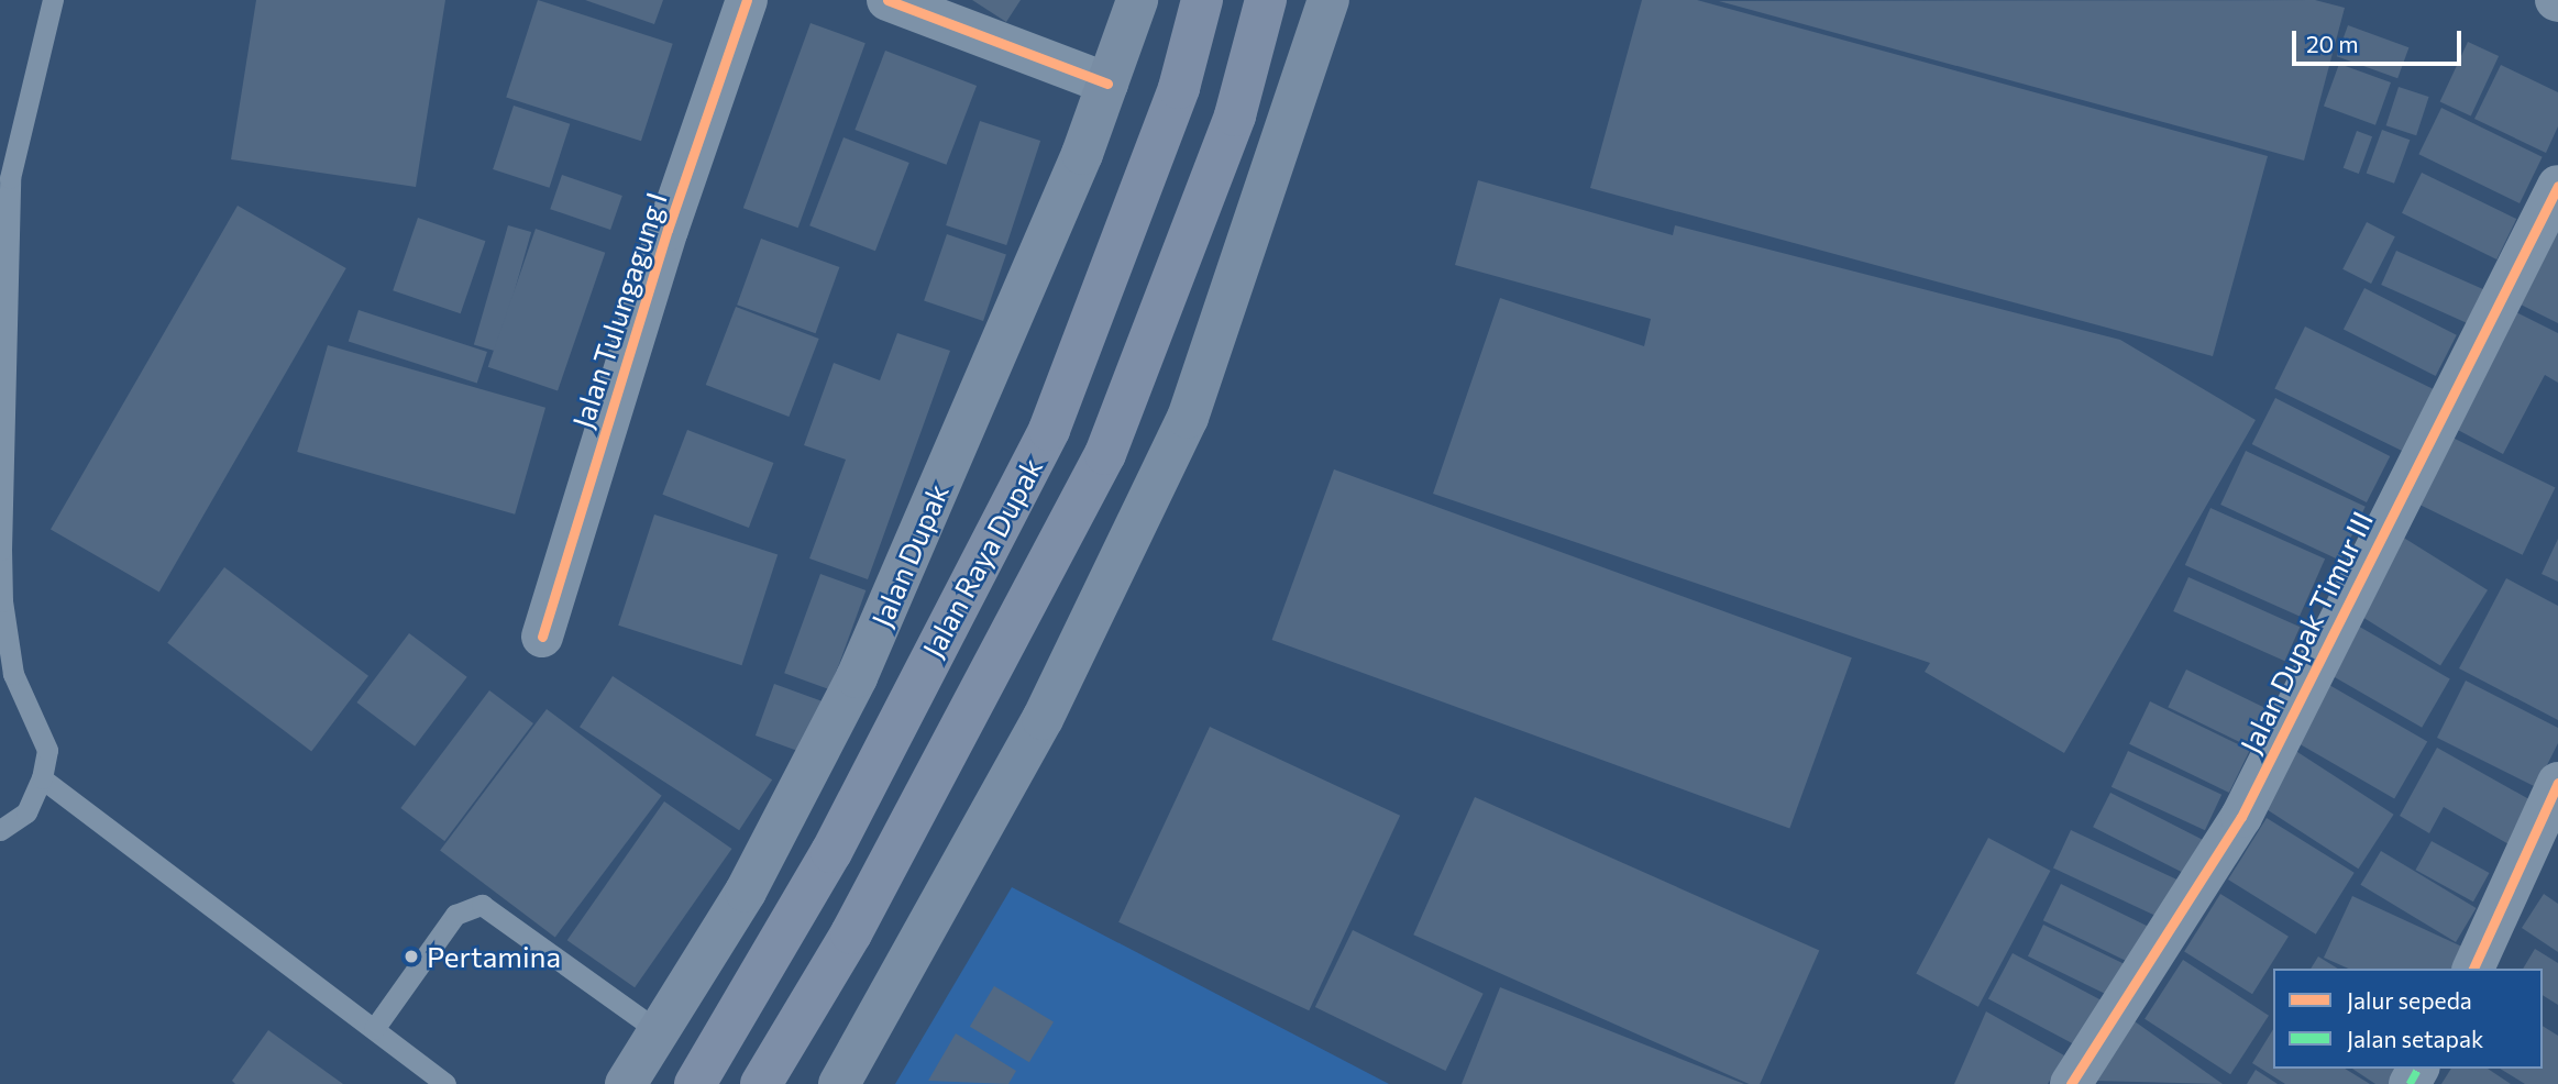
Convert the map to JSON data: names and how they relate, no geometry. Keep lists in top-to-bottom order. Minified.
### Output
{"streets":{"main road":["Jalan Dupak","Jalan Raya Dupak"],"street":["Jalan Tulungagung I","Jalan Dupak Timur III"]},"places":["Pertamina"],"legend":["Jalur sepeda","Jalan setapak"],"scale_bar":"20 m"}
